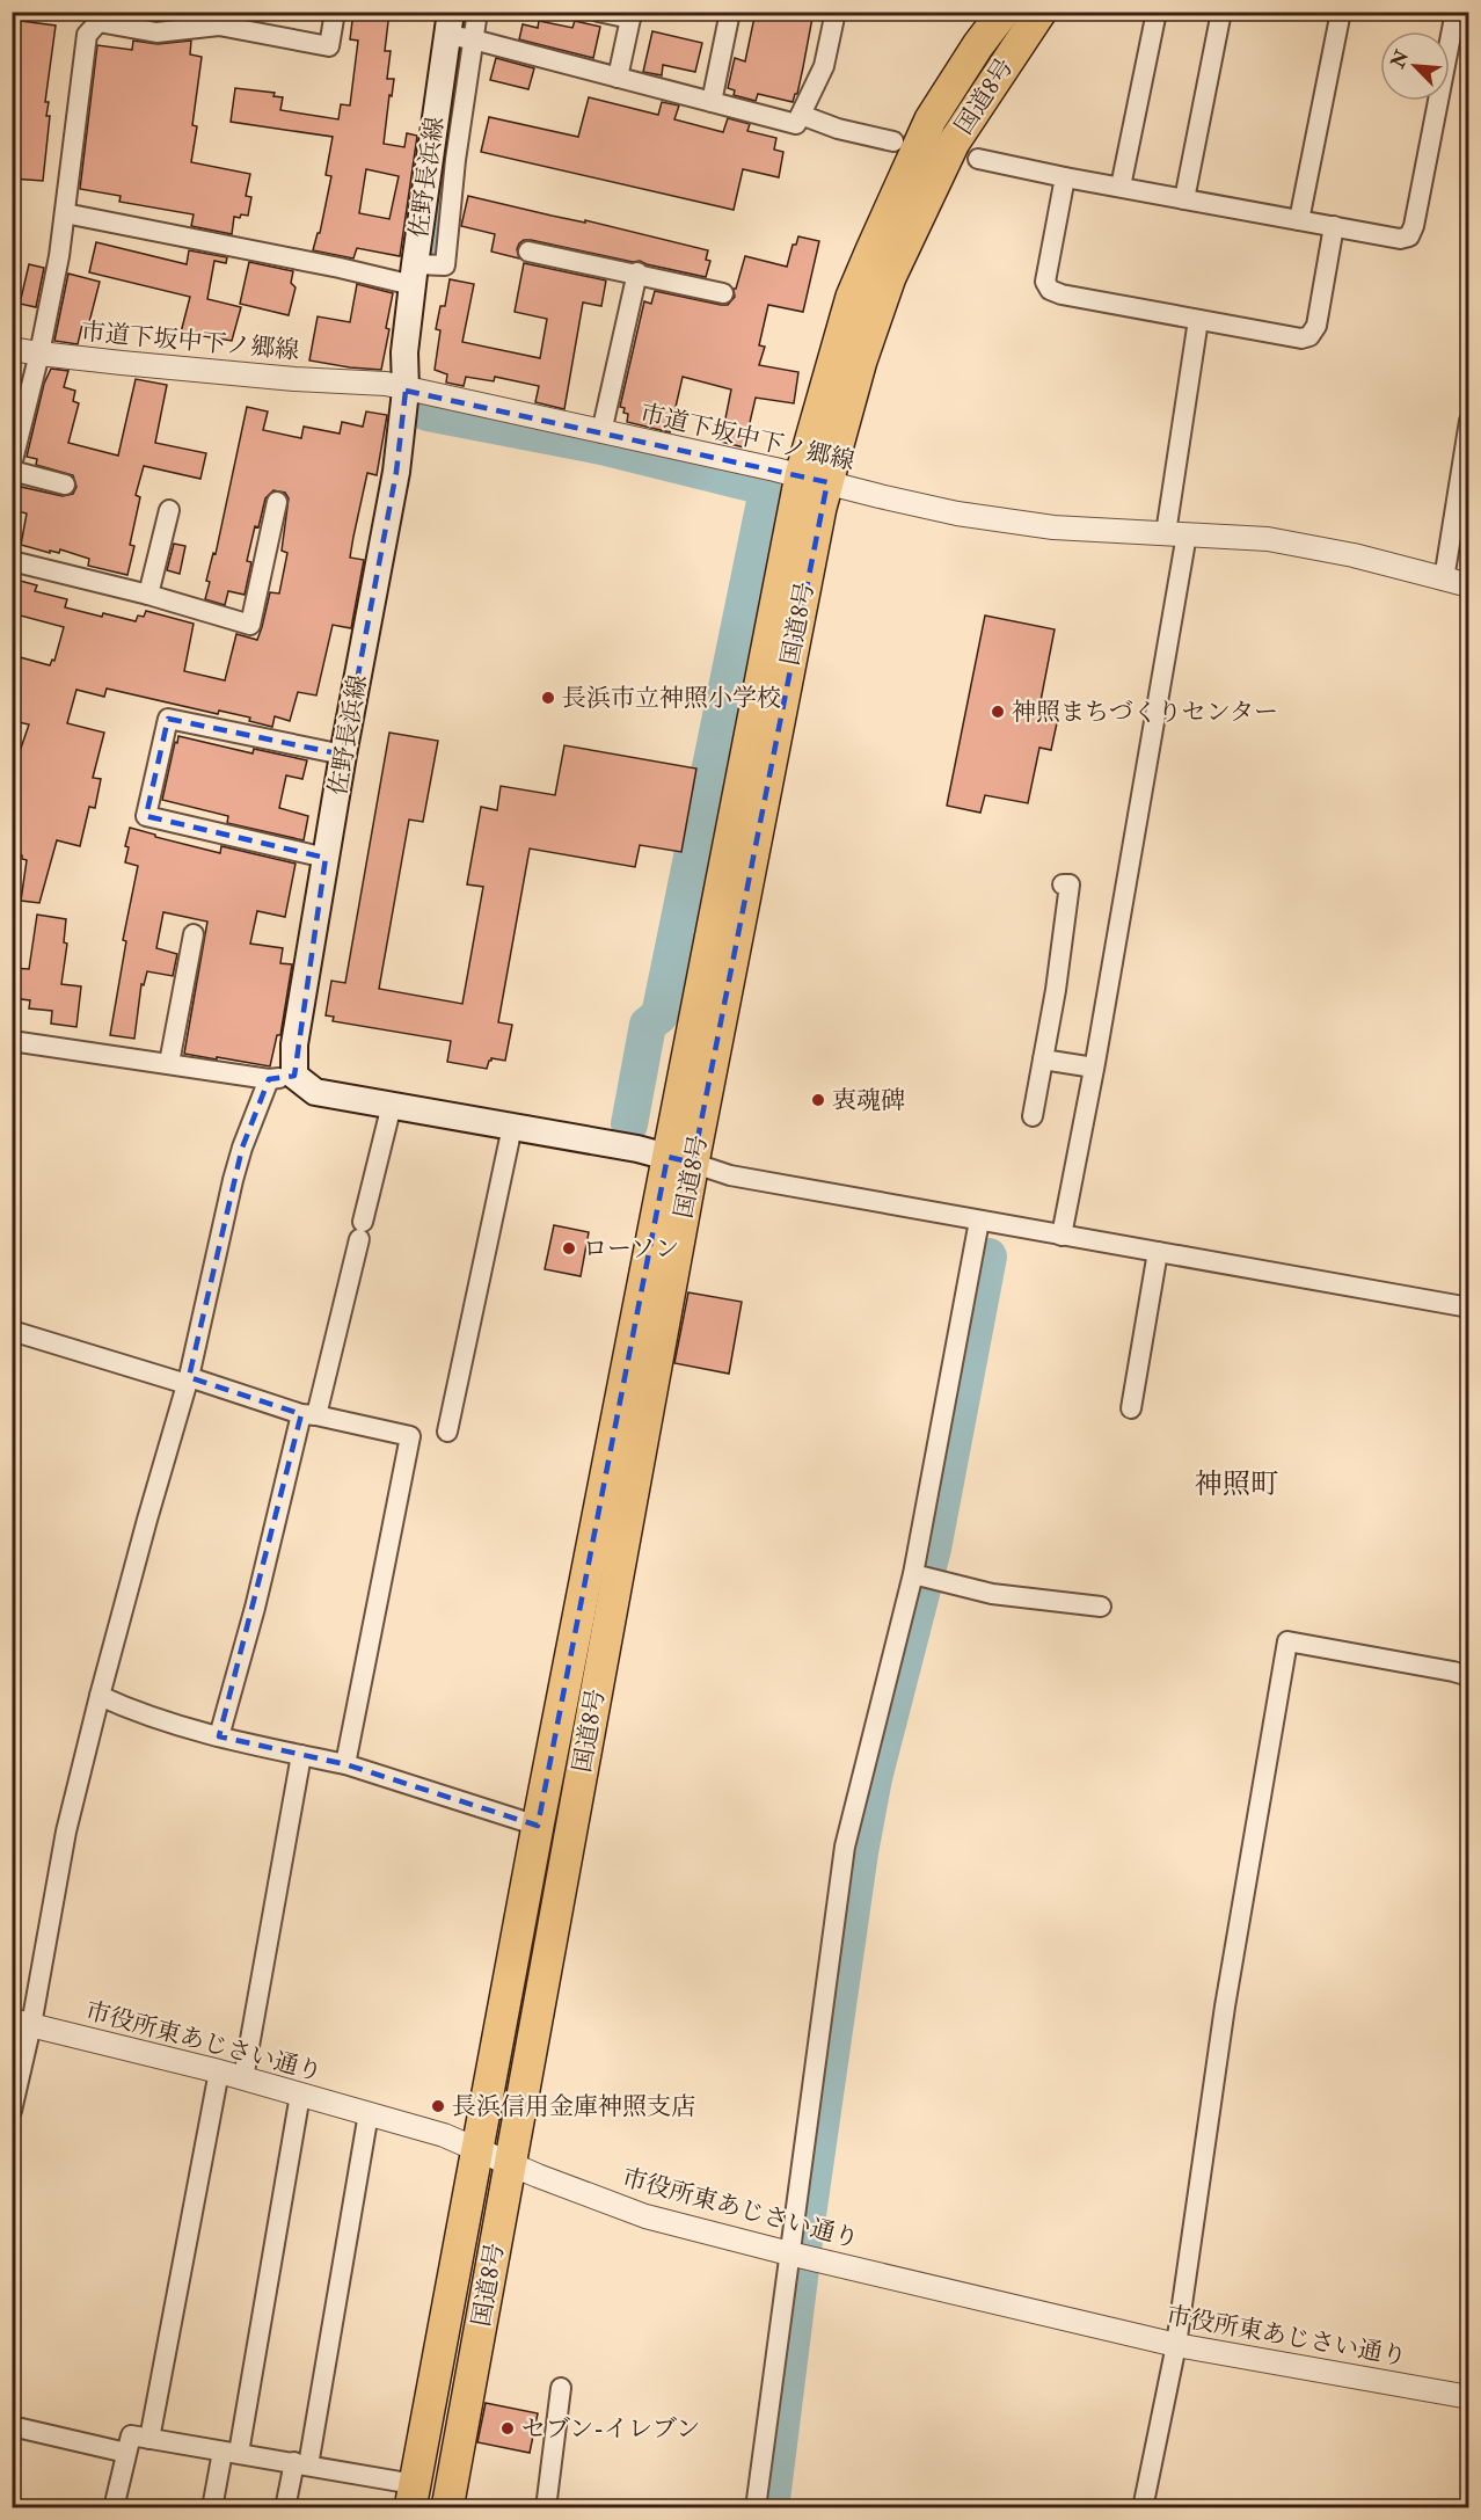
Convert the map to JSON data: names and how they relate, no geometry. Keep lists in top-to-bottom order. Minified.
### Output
{"streets":{"highway":["国道8号"],"main road":["佐野長浜線"],"street":["市道下坂中下ノ郷線","市役所東あじさい通り"]},"crossings":[["国道8号","市道下坂中下ノ郷線"],["国道8号","市役所東あじさい通り"],["佐野長浜線","市道下坂中下ノ郷線"]],"districts":["神照町"],"places":["長浜市立神照小学校","神照まちづくりセンター","衷魂碑","ローソン","長浜信用金庫神照支店","セブン-イレブン"],"north":"top left"}
